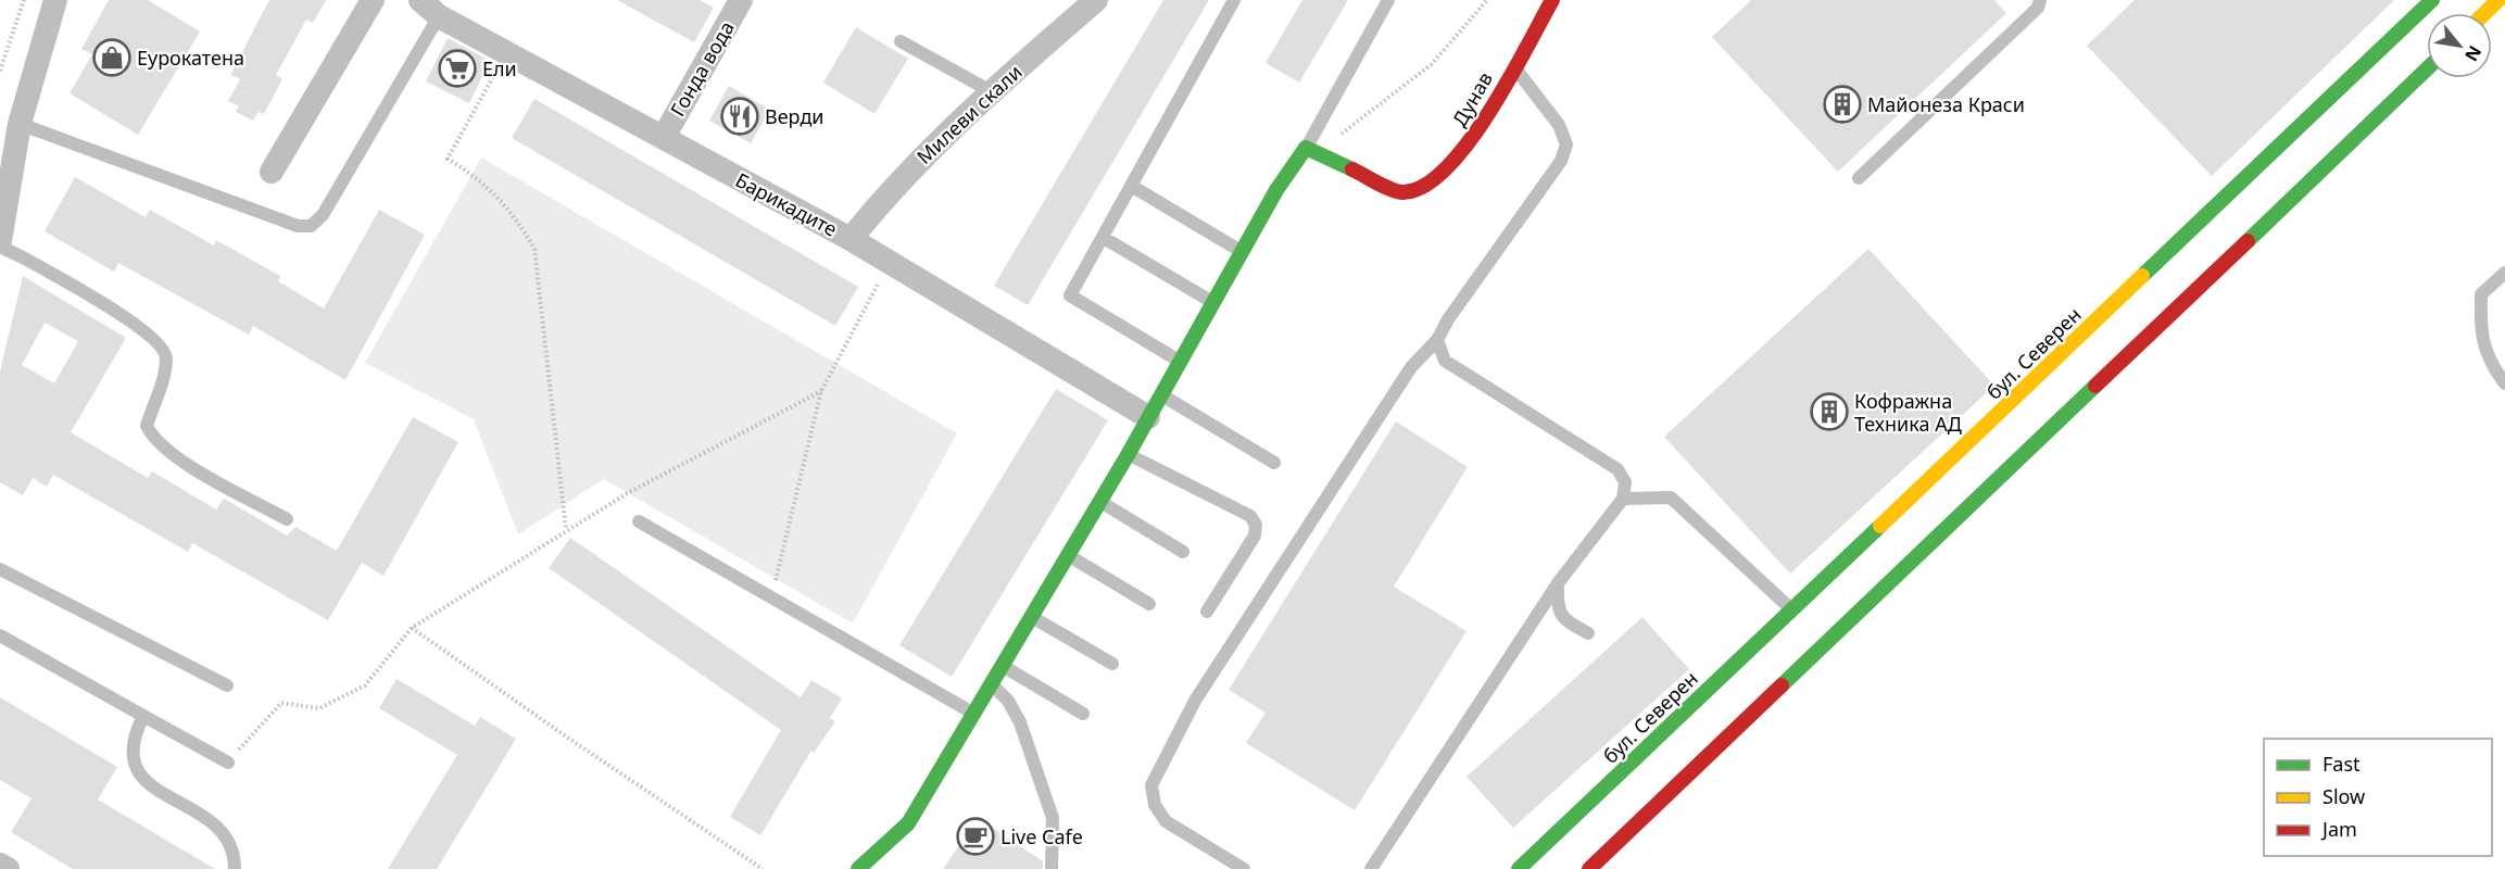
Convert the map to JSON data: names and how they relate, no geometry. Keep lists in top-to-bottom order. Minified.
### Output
{"streets":{"main road":["Дунав","бул. Северен"],"street":["Гонда вода","Милеви скали","Барикадите"]},"crossings":[["Гонда вода","Барикадите"],["Милеви скали","Барикадите"]],"places":{"shop":["Еурокатена"],"supermarket":["Ели"],"building":["Майонеза Краси","Кофражна Техника АД"],"restaurant":["Верди"],"cafe":["Live Cafe"]},"legend":["Fast","Slow","Jam"],"north":"bottom right"}
